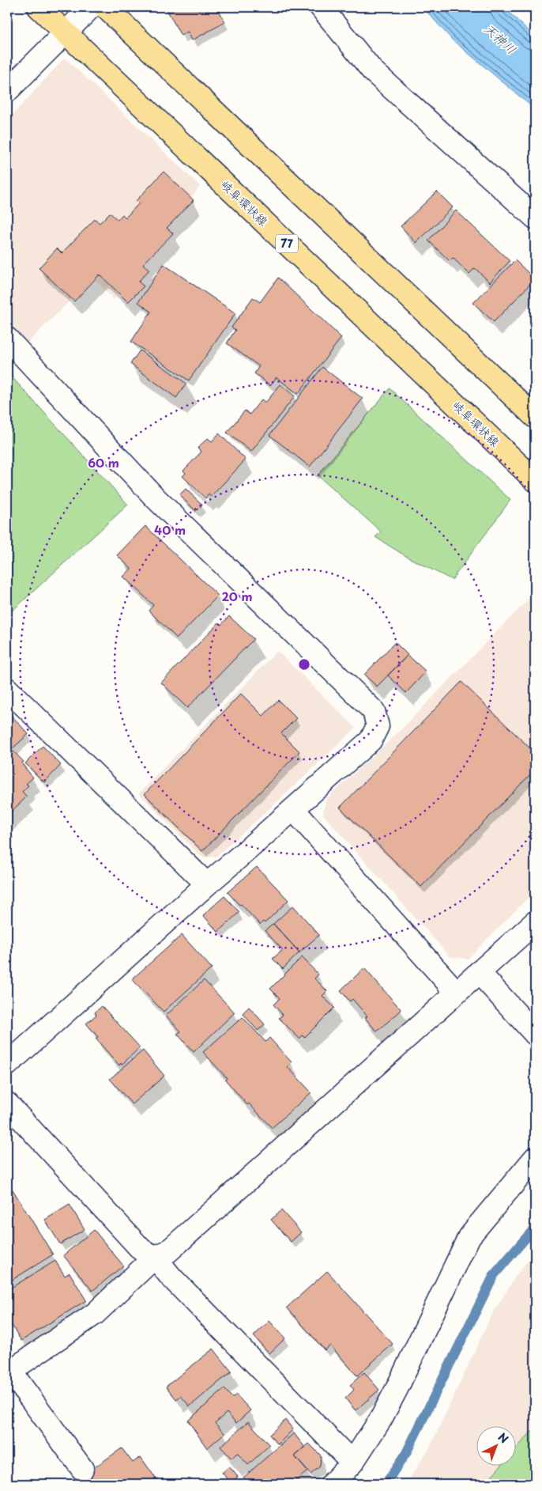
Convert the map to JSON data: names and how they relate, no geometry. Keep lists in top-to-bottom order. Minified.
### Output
{"streets":{"main road":["岐阜環状線","77"]},"water":["天神川"],"north":"top right","rings":["60 m","40 m","20 m"]}
